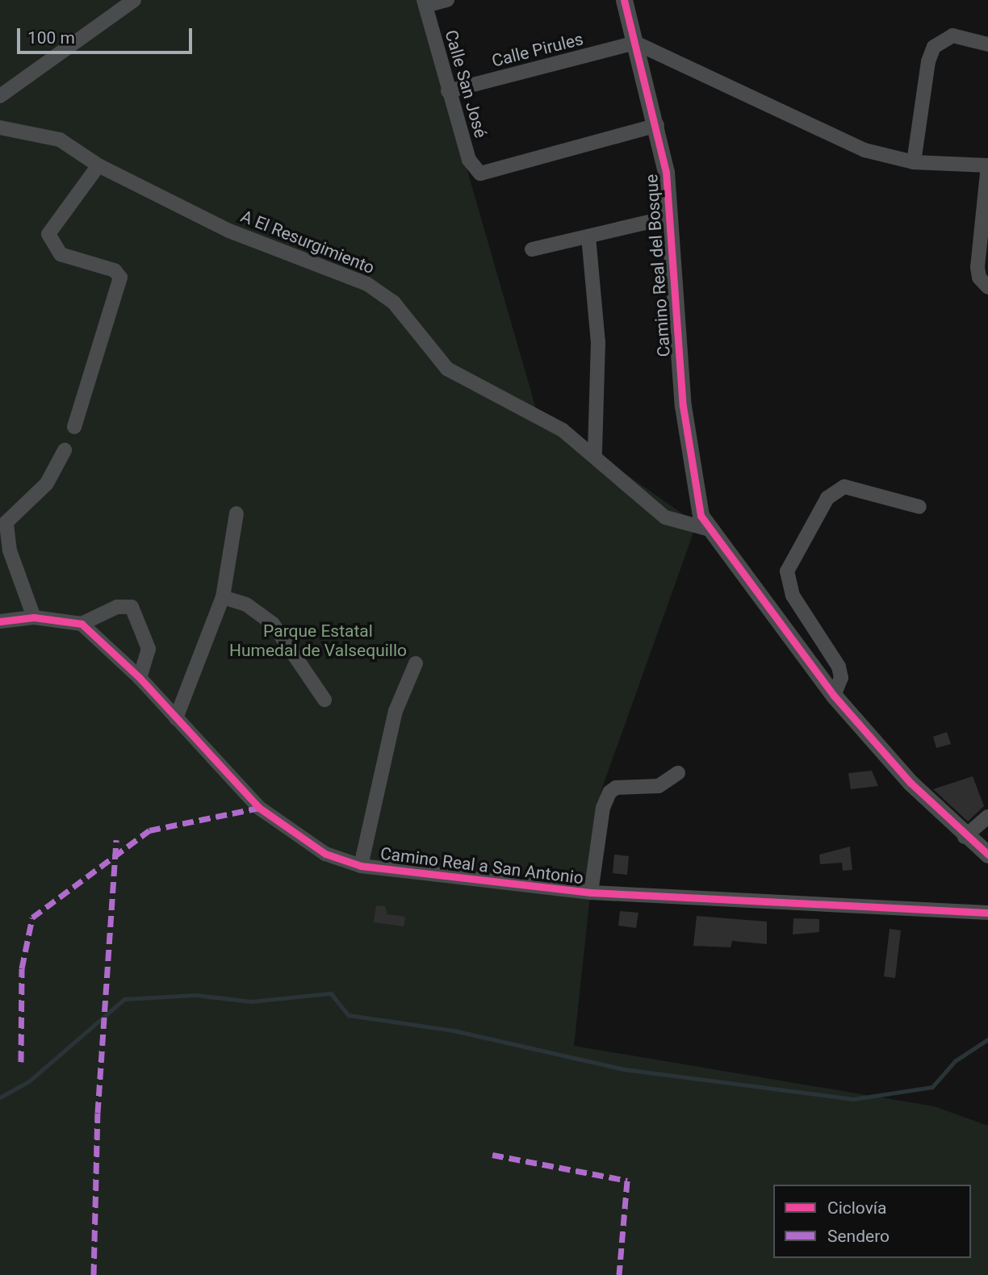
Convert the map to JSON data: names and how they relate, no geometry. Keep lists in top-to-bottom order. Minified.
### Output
{"streets":{"street":["Calle Pirules","Calle San José","A El Resurgimiento","Camino Real del Bosque","Camino Real a San Antonio"]},"crossings":[["Calle Pirules","Calle San José"],["Calle Pirules","Camino Real del Bosque"],["Calle San José","Camino Real del Bosque"],["A El Resurgimiento","Camino Real del Bosque"]],"parks":["Parque Estatal Humedal de Valsequillo"],"legend":["Ciclovía","Sendero"],"scale_bar":"100 m"}
